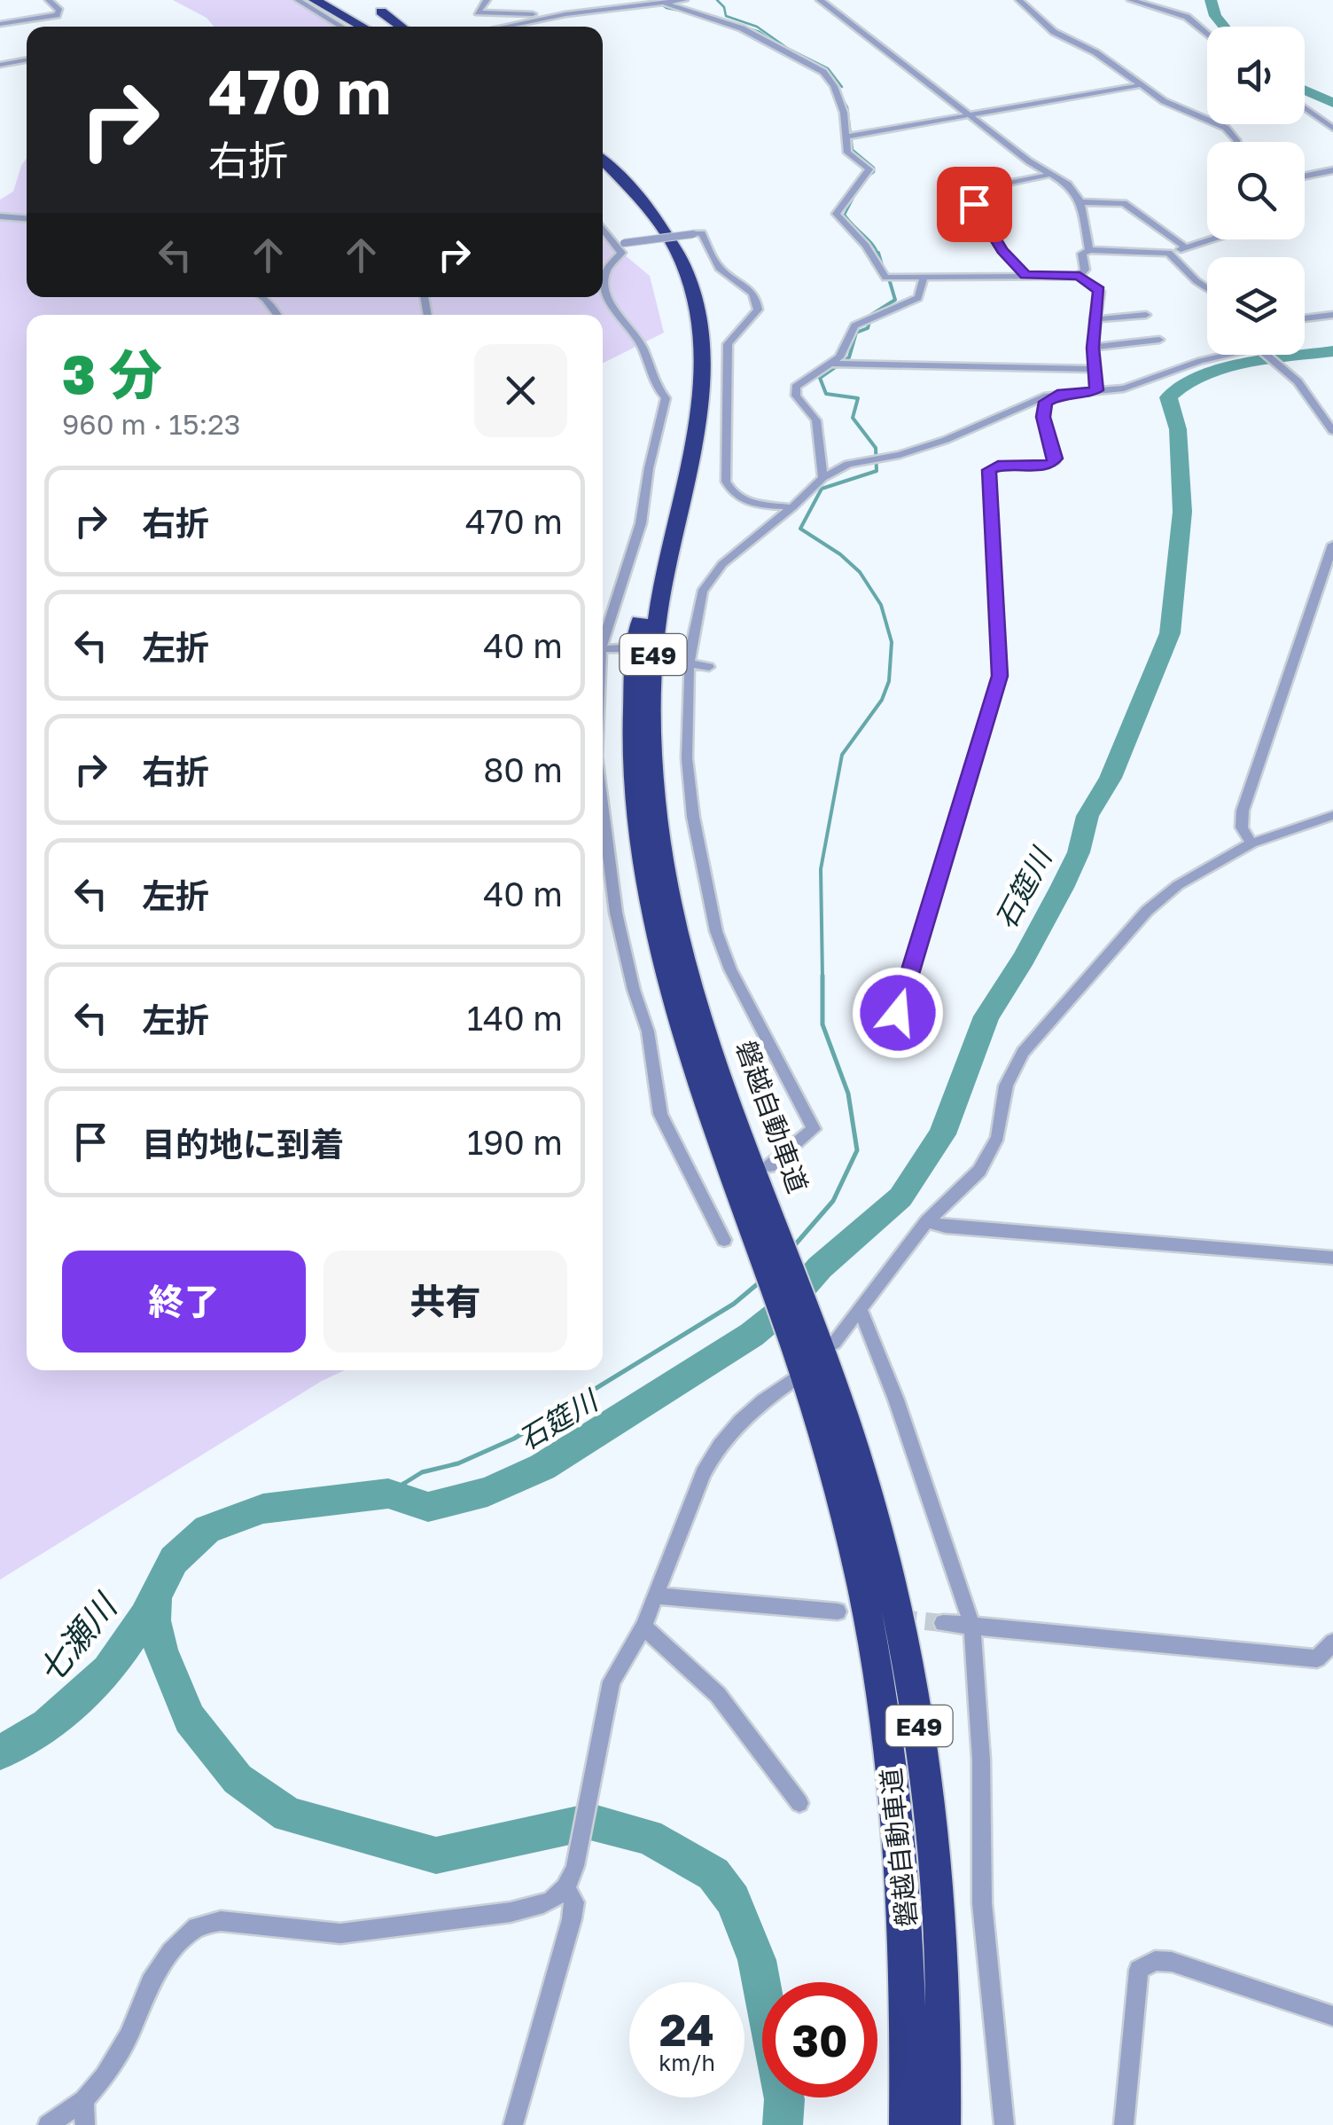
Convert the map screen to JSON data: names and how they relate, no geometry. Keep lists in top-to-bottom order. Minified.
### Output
{"streets":{"highway":["E49","磐越自動車道"]},"water":["石筵川","七瀬川"],"page":{"turn":["470 m","右折"],"heading":["3 分","960 m · 15:23"],"list":[{"name":"右折","value":"470 m"},{"name":"左折","value":"40 m"},{"name":"右折","value":"80 m"},{"name":"左折","value":"40 m"},{"name":"左折","value":"140 m"},{"name":"目的地に到着","value":"190 m"}],"buttons":["終了","共有"],"speed":"24 km/h","limit":"30"}}
